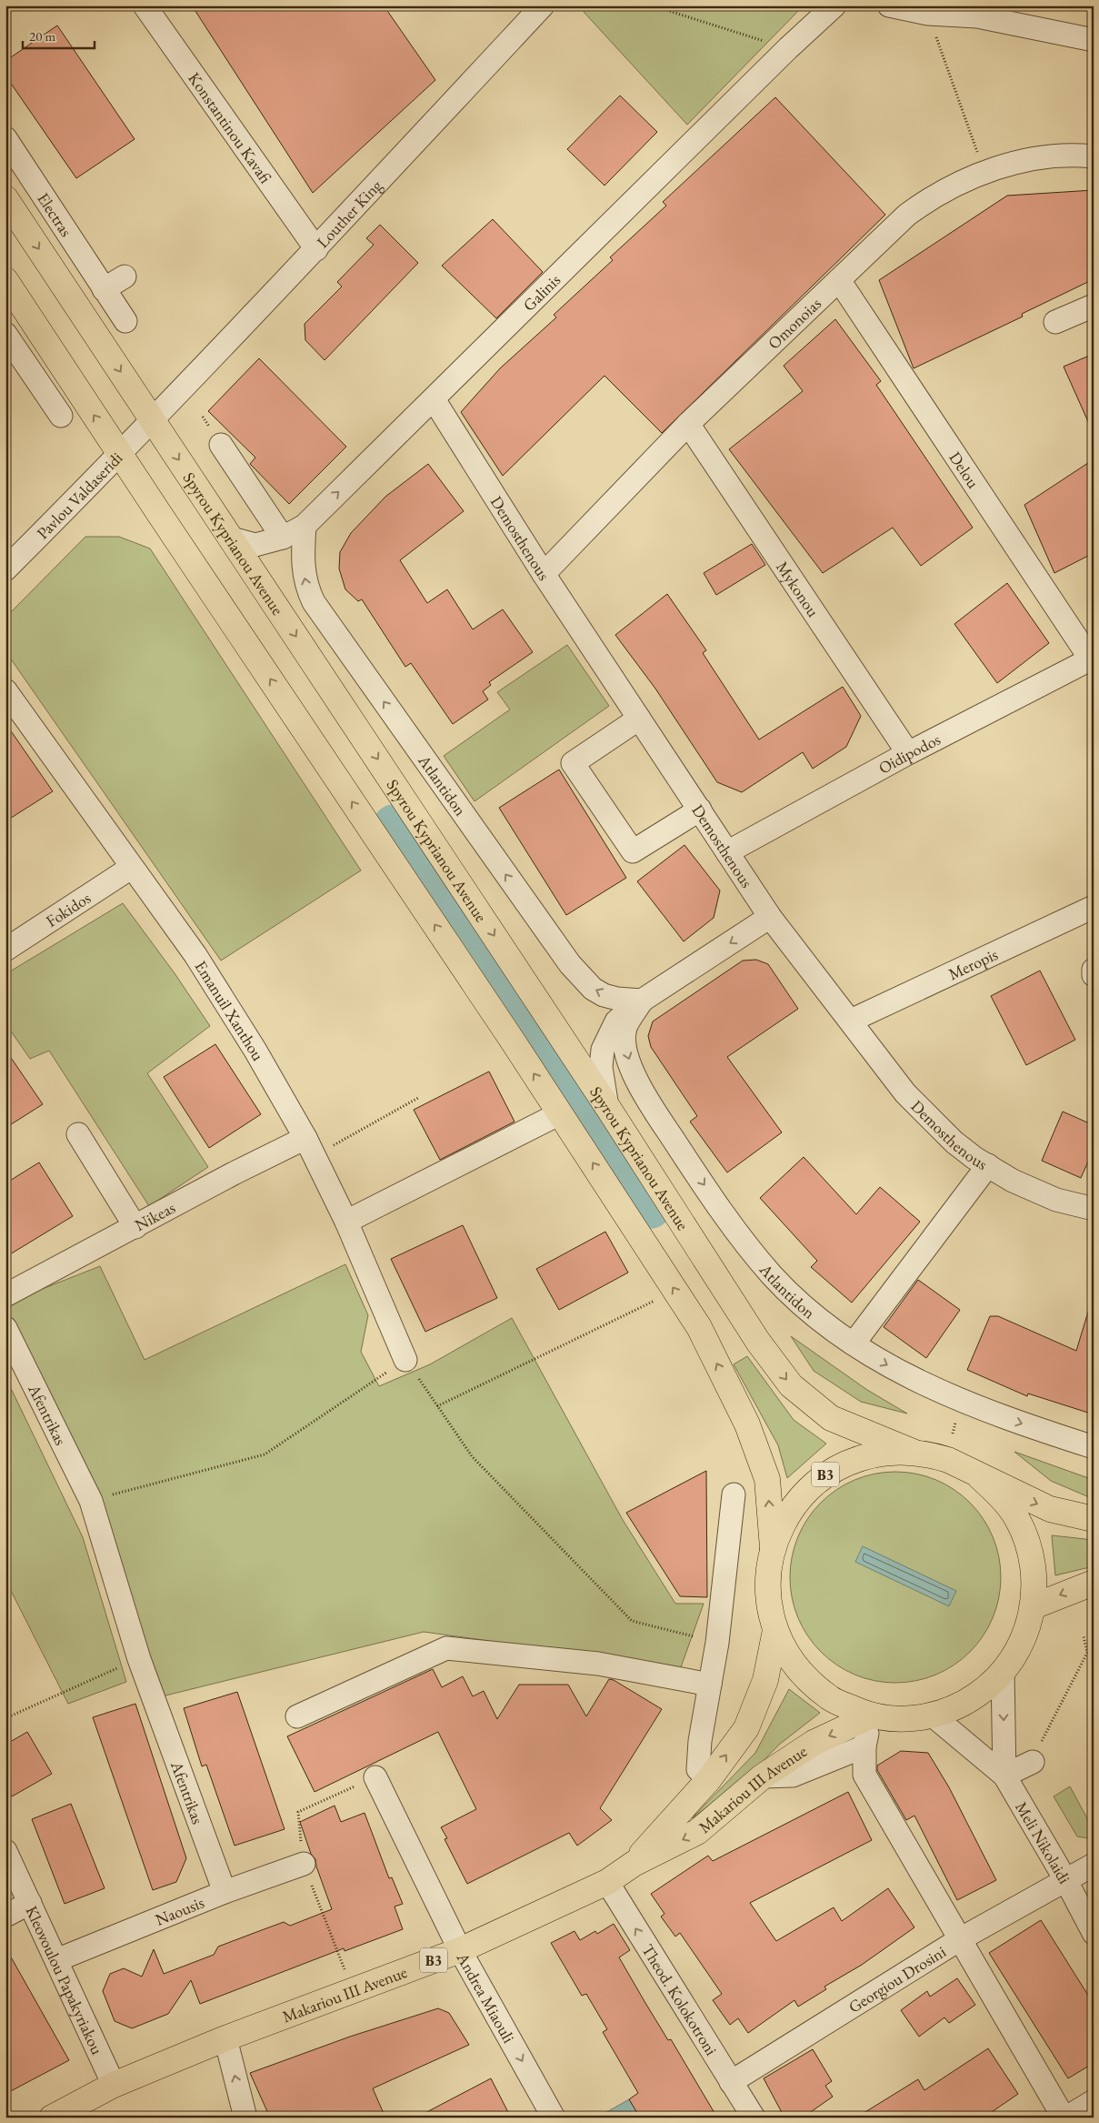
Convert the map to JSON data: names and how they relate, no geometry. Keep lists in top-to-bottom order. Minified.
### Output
{"streets":{"main road":["Spyrou Kyprianou Avenue","B3","Makariou III Avenue"],"street":["Konstantinou Kavafi","Electras","Louther King","Galinis","Omonoias","Delou","Pavlou Valdaseridi","Demosthenous","Mykonou","Oidipodos","Atlantidon","Fokidos","Meropis","Emanuil Xanthou","Nikeas","Afentrikas","Meli Nikolaidi","Naousis","Georgiou Drosini","Kleovoulou Papakyriakou","Andrea Miaouli","Theod. Kolokotroni"]},"crossings":[["Konstantinou Kavafi","Louther King"],["Louther King","Pavlou Valdaseridi"],["Louther King","Spyrou Kyprianou Avenue"],["Galinis","Demosthenous"],["Galinis","Spyrou Kyprianou Avenue"],["Galinis","Atlantidon"],["Omonoias","Delou"],["Omonoias","Demosthenous"],["Omonoias","Mykonou"],["Delou","Oidipodos"],["Pavlou Valdaseridi","Spyrou Kyprianou Avenue"],["Demosthenous","Oidipodos"],["Demosthenous","Atlantidon"],["Demosthenous","Meropis"],["Spyrou Kyprianou Avenue","Atlantidon"],["Spyrou Kyprianou Avenue","B3"],["Mykonou","Oidipodos"],["Fokidos","Emanuil Xanthou"],["Emanuil Xanthou","Nikeas"],["Afentrikas","Naousis"],["B3","Makariou III Avenue"],["B3","Meli Nikolaidi"],["Makariou III Avenue","Kleovoulou Papakyriakou"],["Makariou III Avenue","Andrea Miaouli"],["Makariou III Avenue","Theod. Kolokotroni"],["Meli Nikolaidi","Georgiou Drosini"],["Naousis","Kleovoulou Papakyriakou"],["Georgiou Drosini","Theod. Kolokotroni"]],"one_way":["Andrea Miaouli","Theod. Kolokotroni"],"scale_bar":"20 m"}
